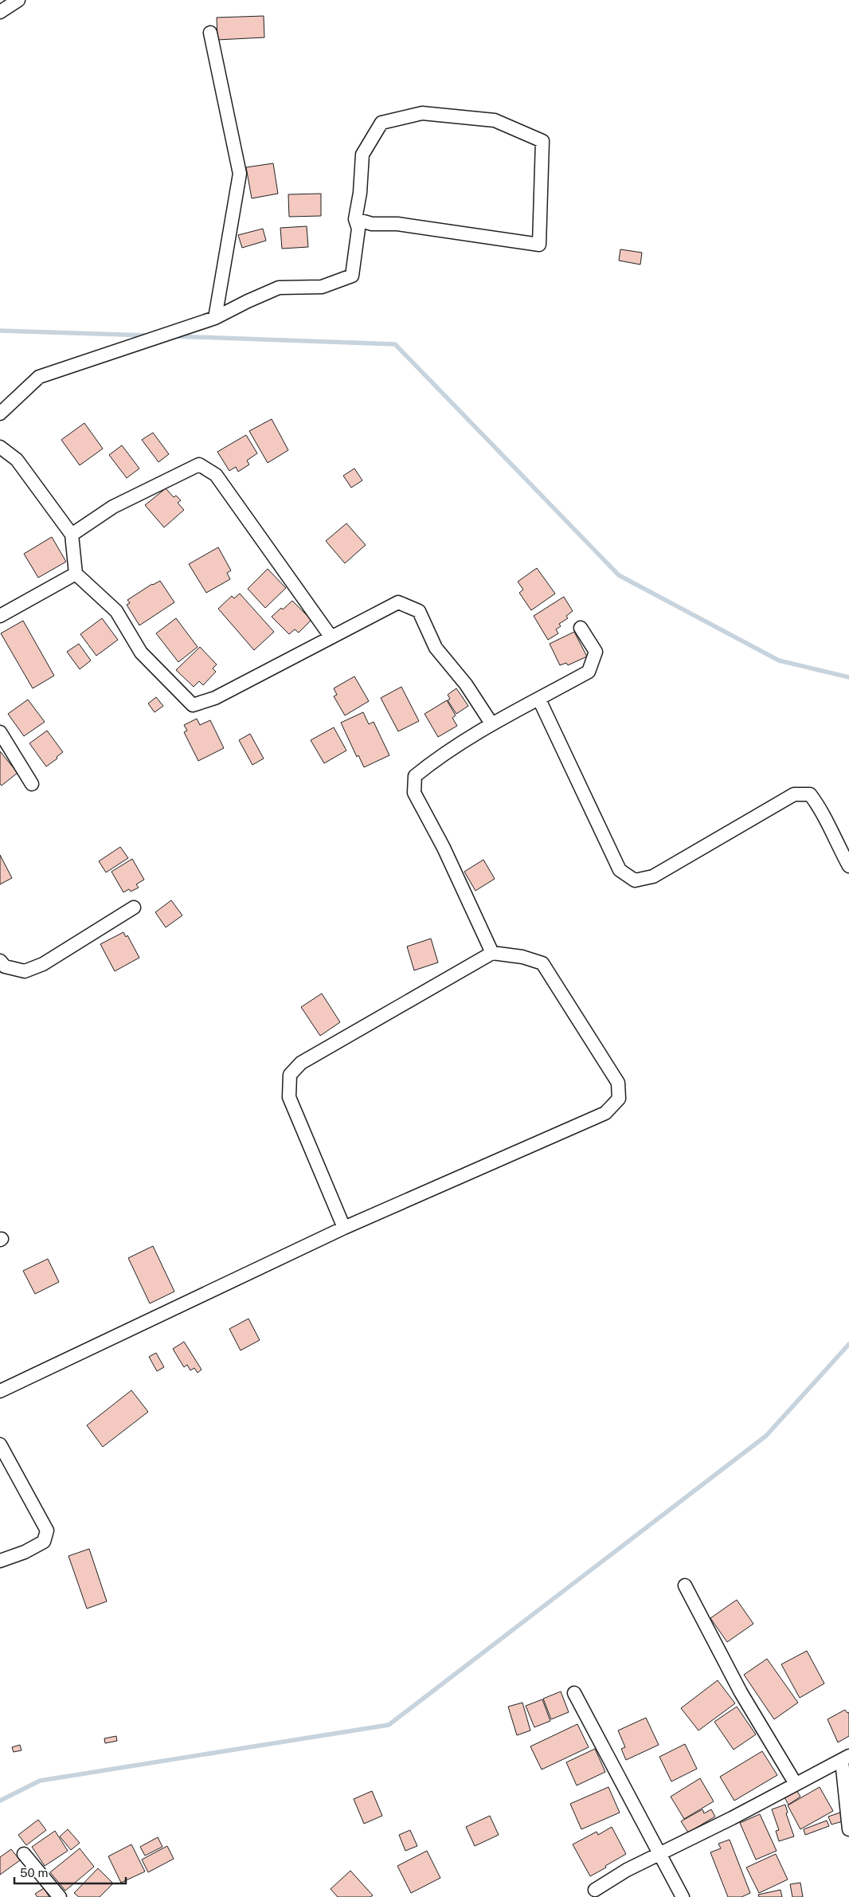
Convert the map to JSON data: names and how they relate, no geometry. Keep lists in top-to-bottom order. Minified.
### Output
{"scale_bar":"50 m"}
